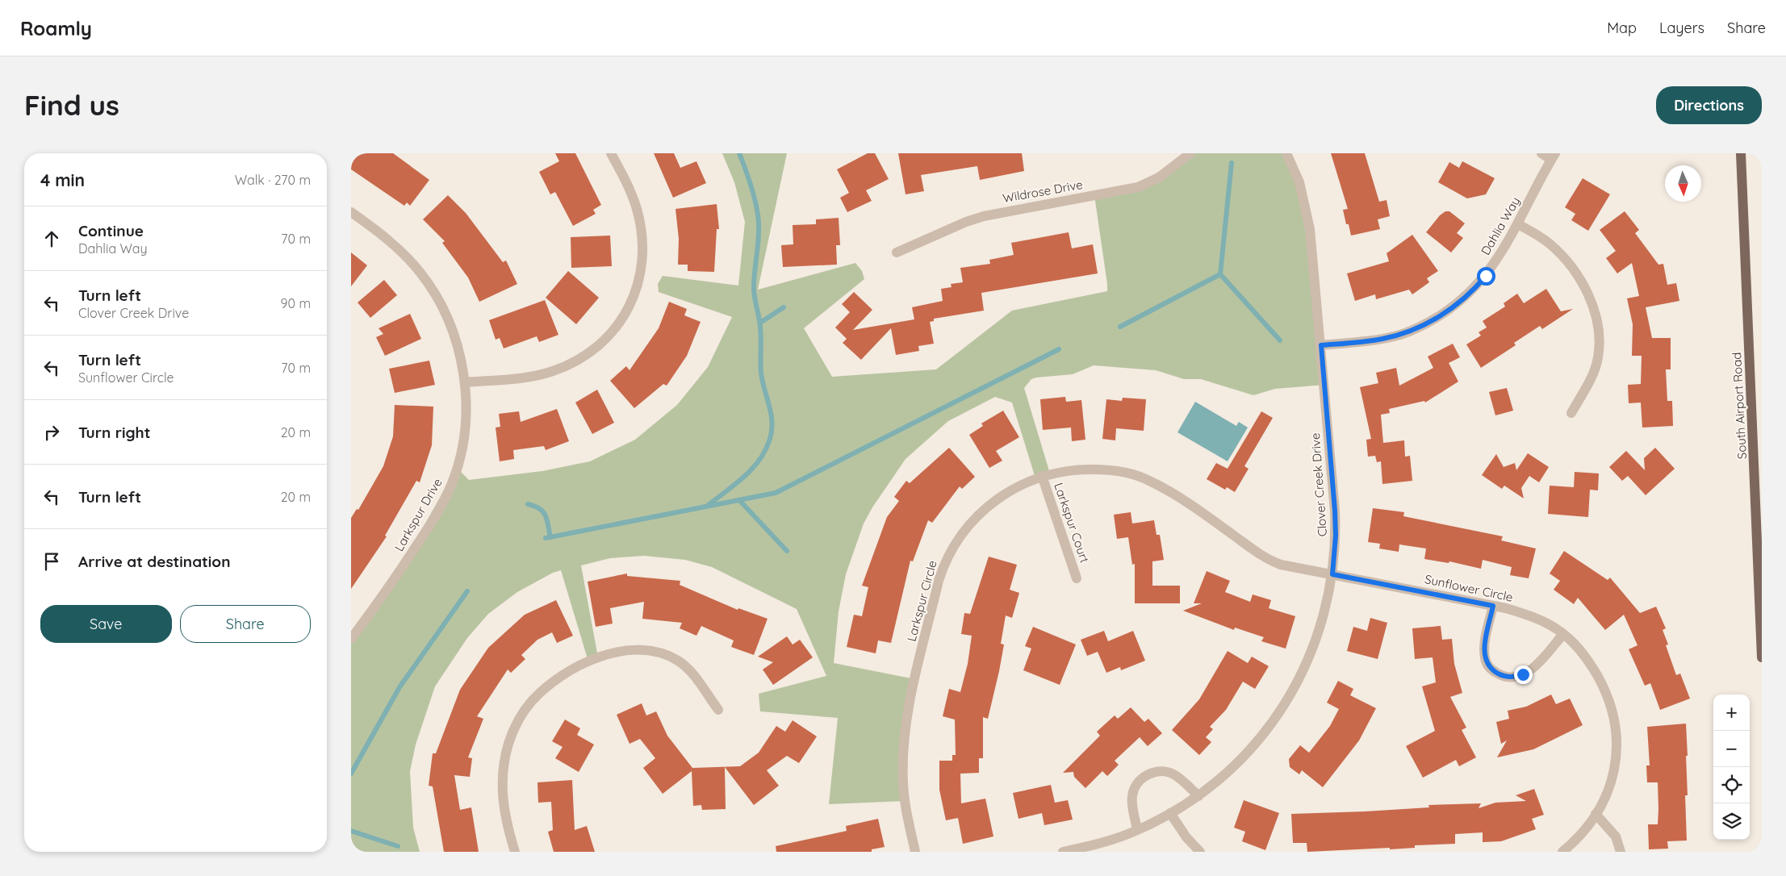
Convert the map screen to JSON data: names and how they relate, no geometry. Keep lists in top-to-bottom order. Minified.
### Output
{"streets":{"main road":["South Airport Road"],"street":["Wildrose Drive","Dahlia Way","Clover Creek Drive","Larkspur Drive","Larkspur Court","Sunflower Circle","Larkspur Circle"]},"crossings":[["Dahlia Way","Clover Creek Drive"],["Clover Creek Drive","Sunflower Circle"],["Clover Creek Drive","Larkspur Circle"],["Larkspur Court","Larkspur Circle"],["Sunflower Circle","Larkspur Circle"]],"north":"bottom","page":{"header":"Roamly","nav":["Map","Layers","Share"],"buttons":["Directions",["Save","Share"]],"title":"Find us","heading":["4 min","Walk · 270 m"],"list":[["Continue","Dahlia Way","70 m"],["Turn left","Clover Creek Drive","90 m"],["Turn left","Sunflower Circle","70 m"],["Turn right","20 m"],["Turn left","20 m"],"Arrive at destination"],"map_buttons":["+","−"]}}
